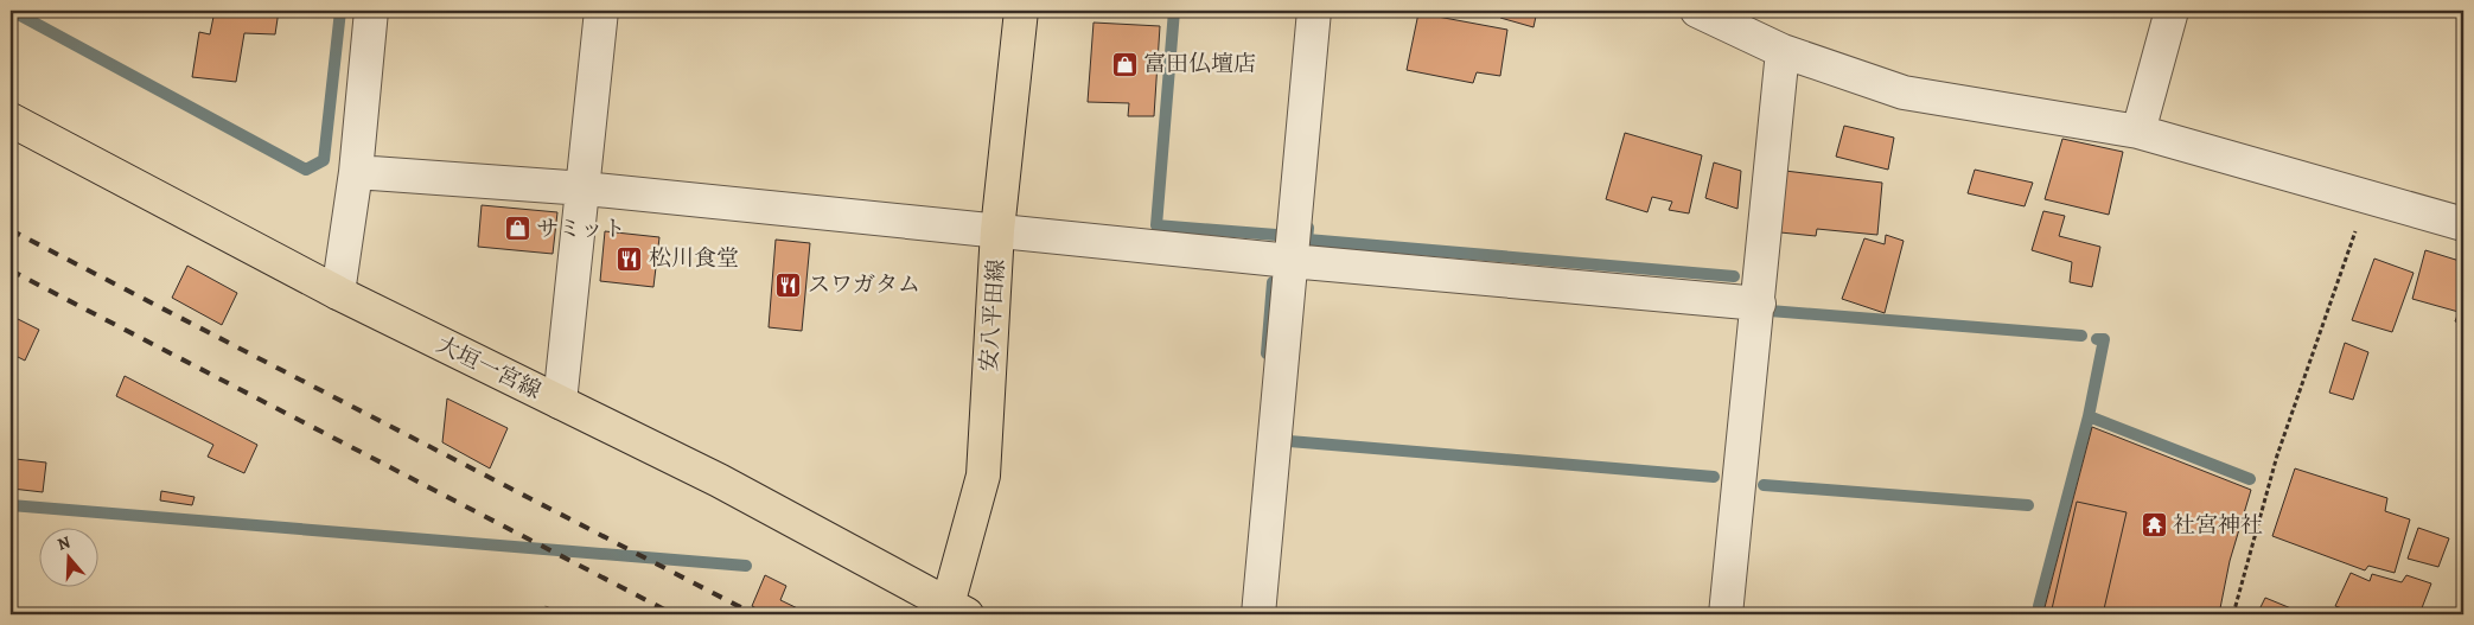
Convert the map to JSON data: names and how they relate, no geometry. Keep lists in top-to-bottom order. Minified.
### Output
{"streets":{"main road":["安八平田線","大垣一宮線"]},"crossings":[["安八平田線","大垣一宮線"]],"places":{"shop":["富田仏壇店","サミット"],"restaurant":["松川食堂","スワガタム"],"temple":["社宮神社"]},"north":"top"}
